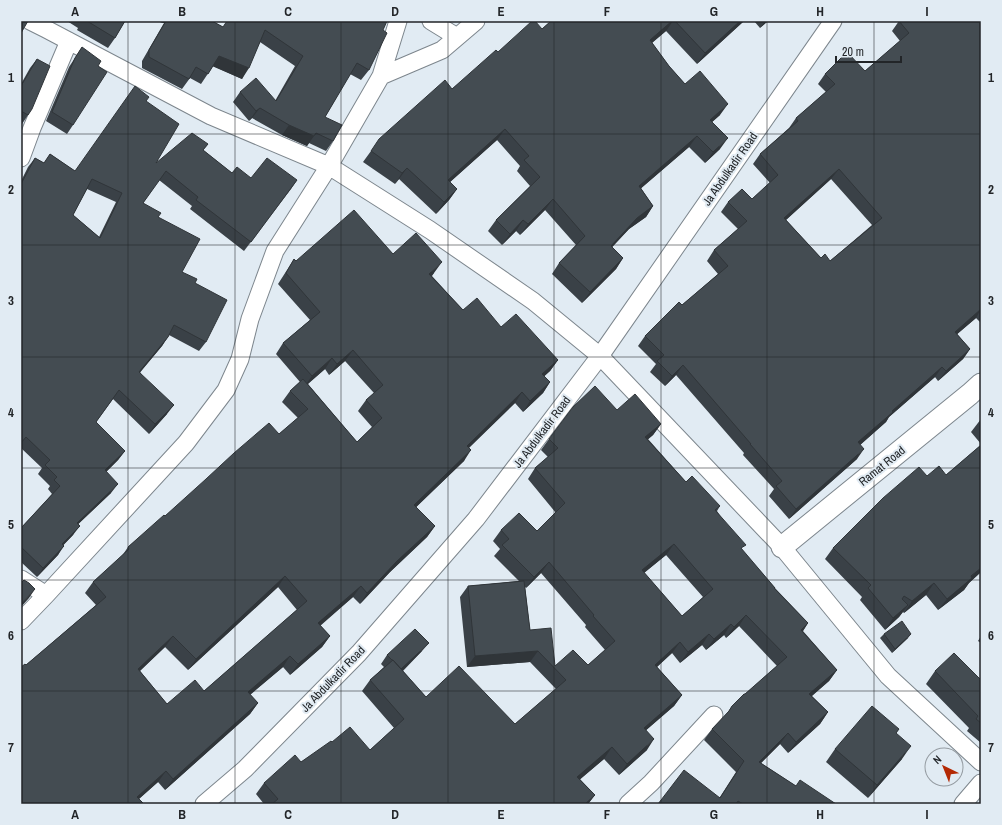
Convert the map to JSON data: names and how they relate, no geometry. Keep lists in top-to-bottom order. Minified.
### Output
{"streets":{"street":["Ja Abdulkadir Road","Ramat Road"]},"scale_bar":"20 m","north":"top left","grid":{"columns":["A","B","C","D","E","F","G","H","I"],"rows":["1","2","3","4","5","6","7"]}}
